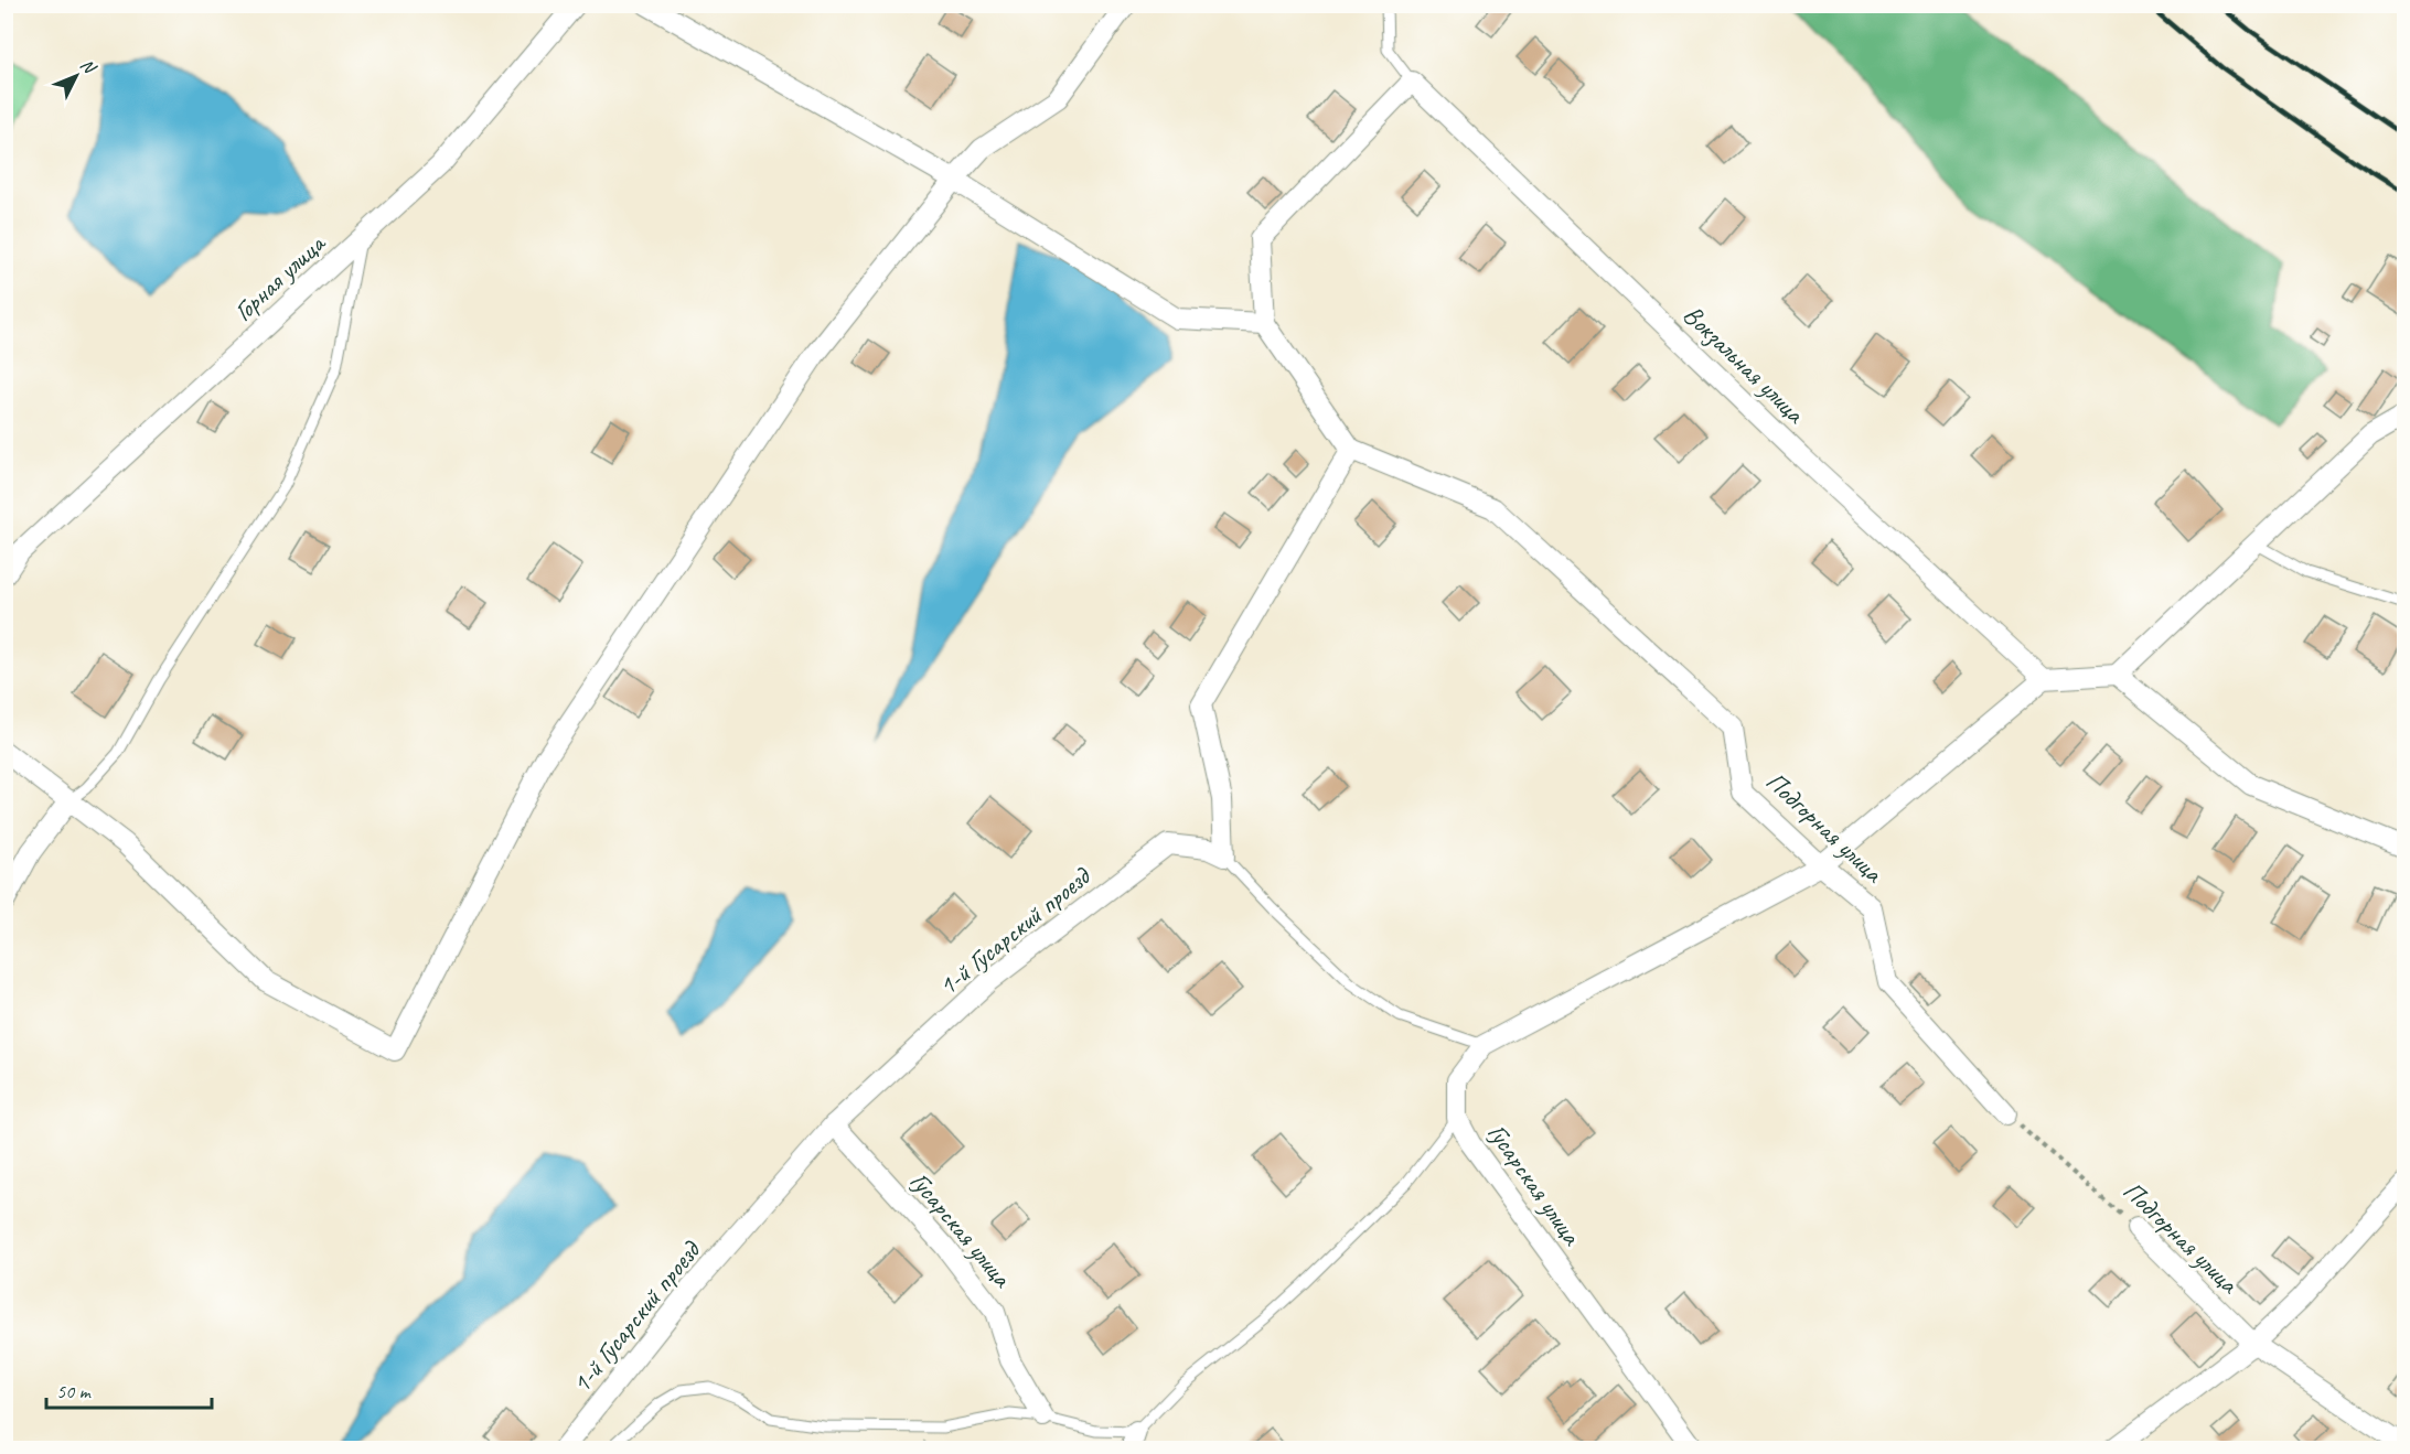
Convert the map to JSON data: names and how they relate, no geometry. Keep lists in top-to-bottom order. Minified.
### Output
{"streets":{"street":["Горная улица","Вокзальная улица","Подгорная улица","1-й Гусарский проезд","Гусарская улица"]},"crossings":[["1-й Гусарский проезд","Гусарская улица"]],"scale_bar":"50 m","north":"top right"}
